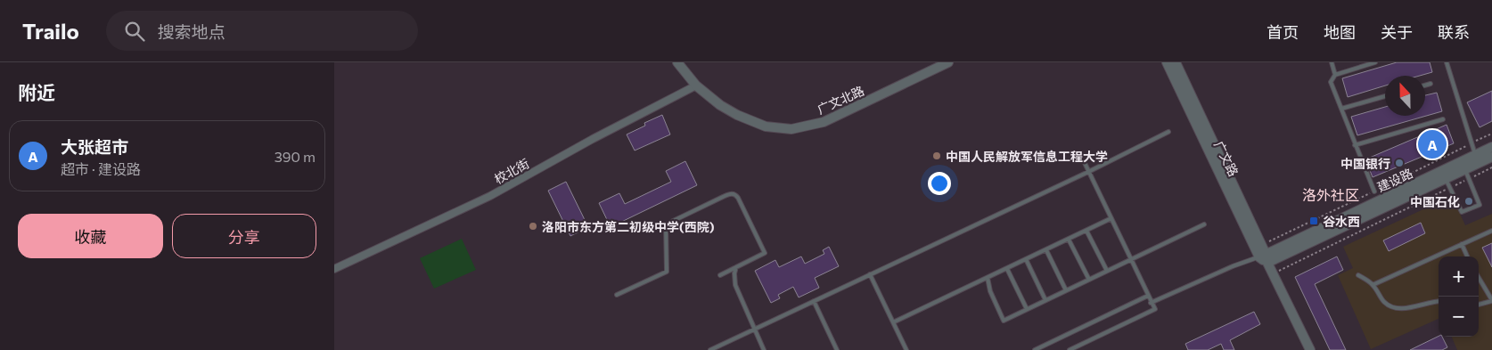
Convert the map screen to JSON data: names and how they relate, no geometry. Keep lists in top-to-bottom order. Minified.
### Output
{"streets":{"street":["广文北路","广文路","校北街","建设路"]},"crossings":[["广文北路","校北街"],["广文路","建设路"]],"districts":["洛外社区"],"places":{"other":["中国人民解放军信息工程大学","中国银行","中国石化","洛阳市东方第二初级中学(西院)"],"transit":["谷水西"]},"north":"top","page":{"header":"Trailo","search":"搜索地点","nav":["首页","地图","关于","联系"],"heading":"附近","list":[{"mark":"A","name":"大张超市","note":"超市 · 建设路","value":"390 m"}],"pins":"A","buttons":["收藏","分享"],"map_buttons":["+","−"]}}
